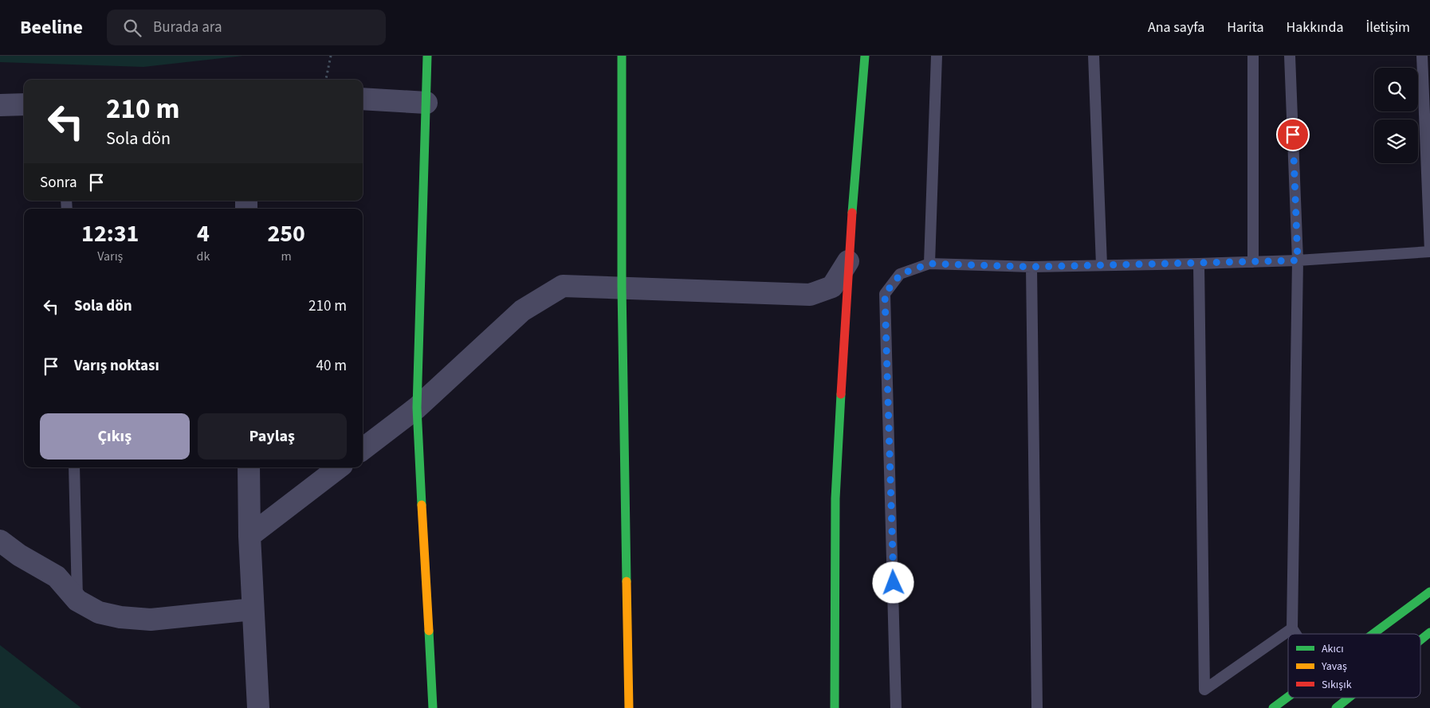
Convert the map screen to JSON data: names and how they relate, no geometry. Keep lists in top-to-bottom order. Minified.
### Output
{"legend":["Akıcı","Yavaş","Sıkışık"],"page":{"header":"Beeline","search":"Burada ara","nav":["Ana sayfa","Harita","Hakkında","İletişim"],"turn":["210 m","Sola dön"],"then":"Sonra","eta":["12:31","Varış","4","dk","250","m"],"list":[{"name":"Sola dön","value":"210 m"},{"name":"Varış noktası","value":"40 m"}],"buttons":["Çıkış","Paylaş"]}}
